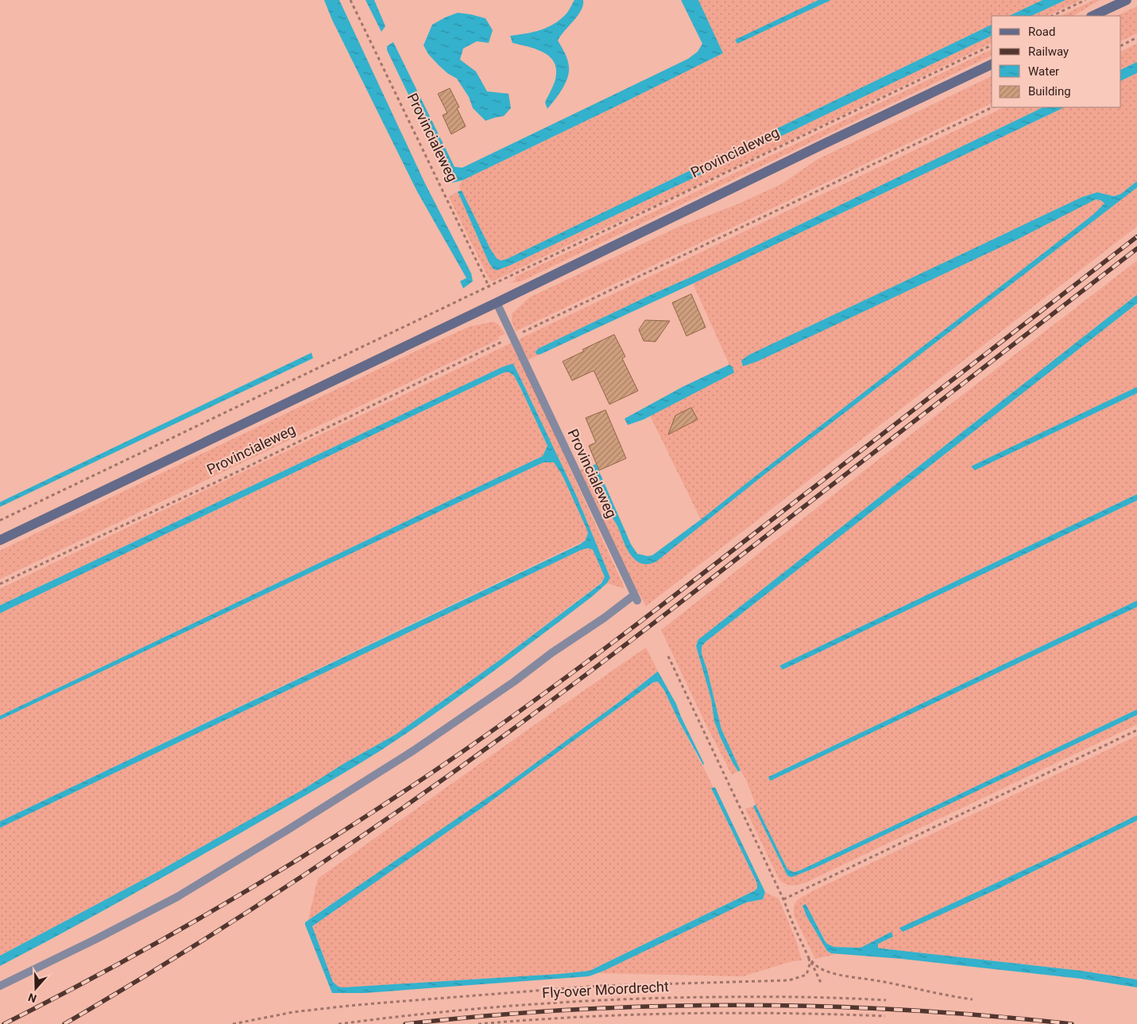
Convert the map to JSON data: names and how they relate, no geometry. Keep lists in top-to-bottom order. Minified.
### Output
{"streets":{"main road":["Provincialeweg"],"path":["Fly-over Moordrecht"]},"legend":["Road","Railway","Water","Building"],"north":"bottom"}
